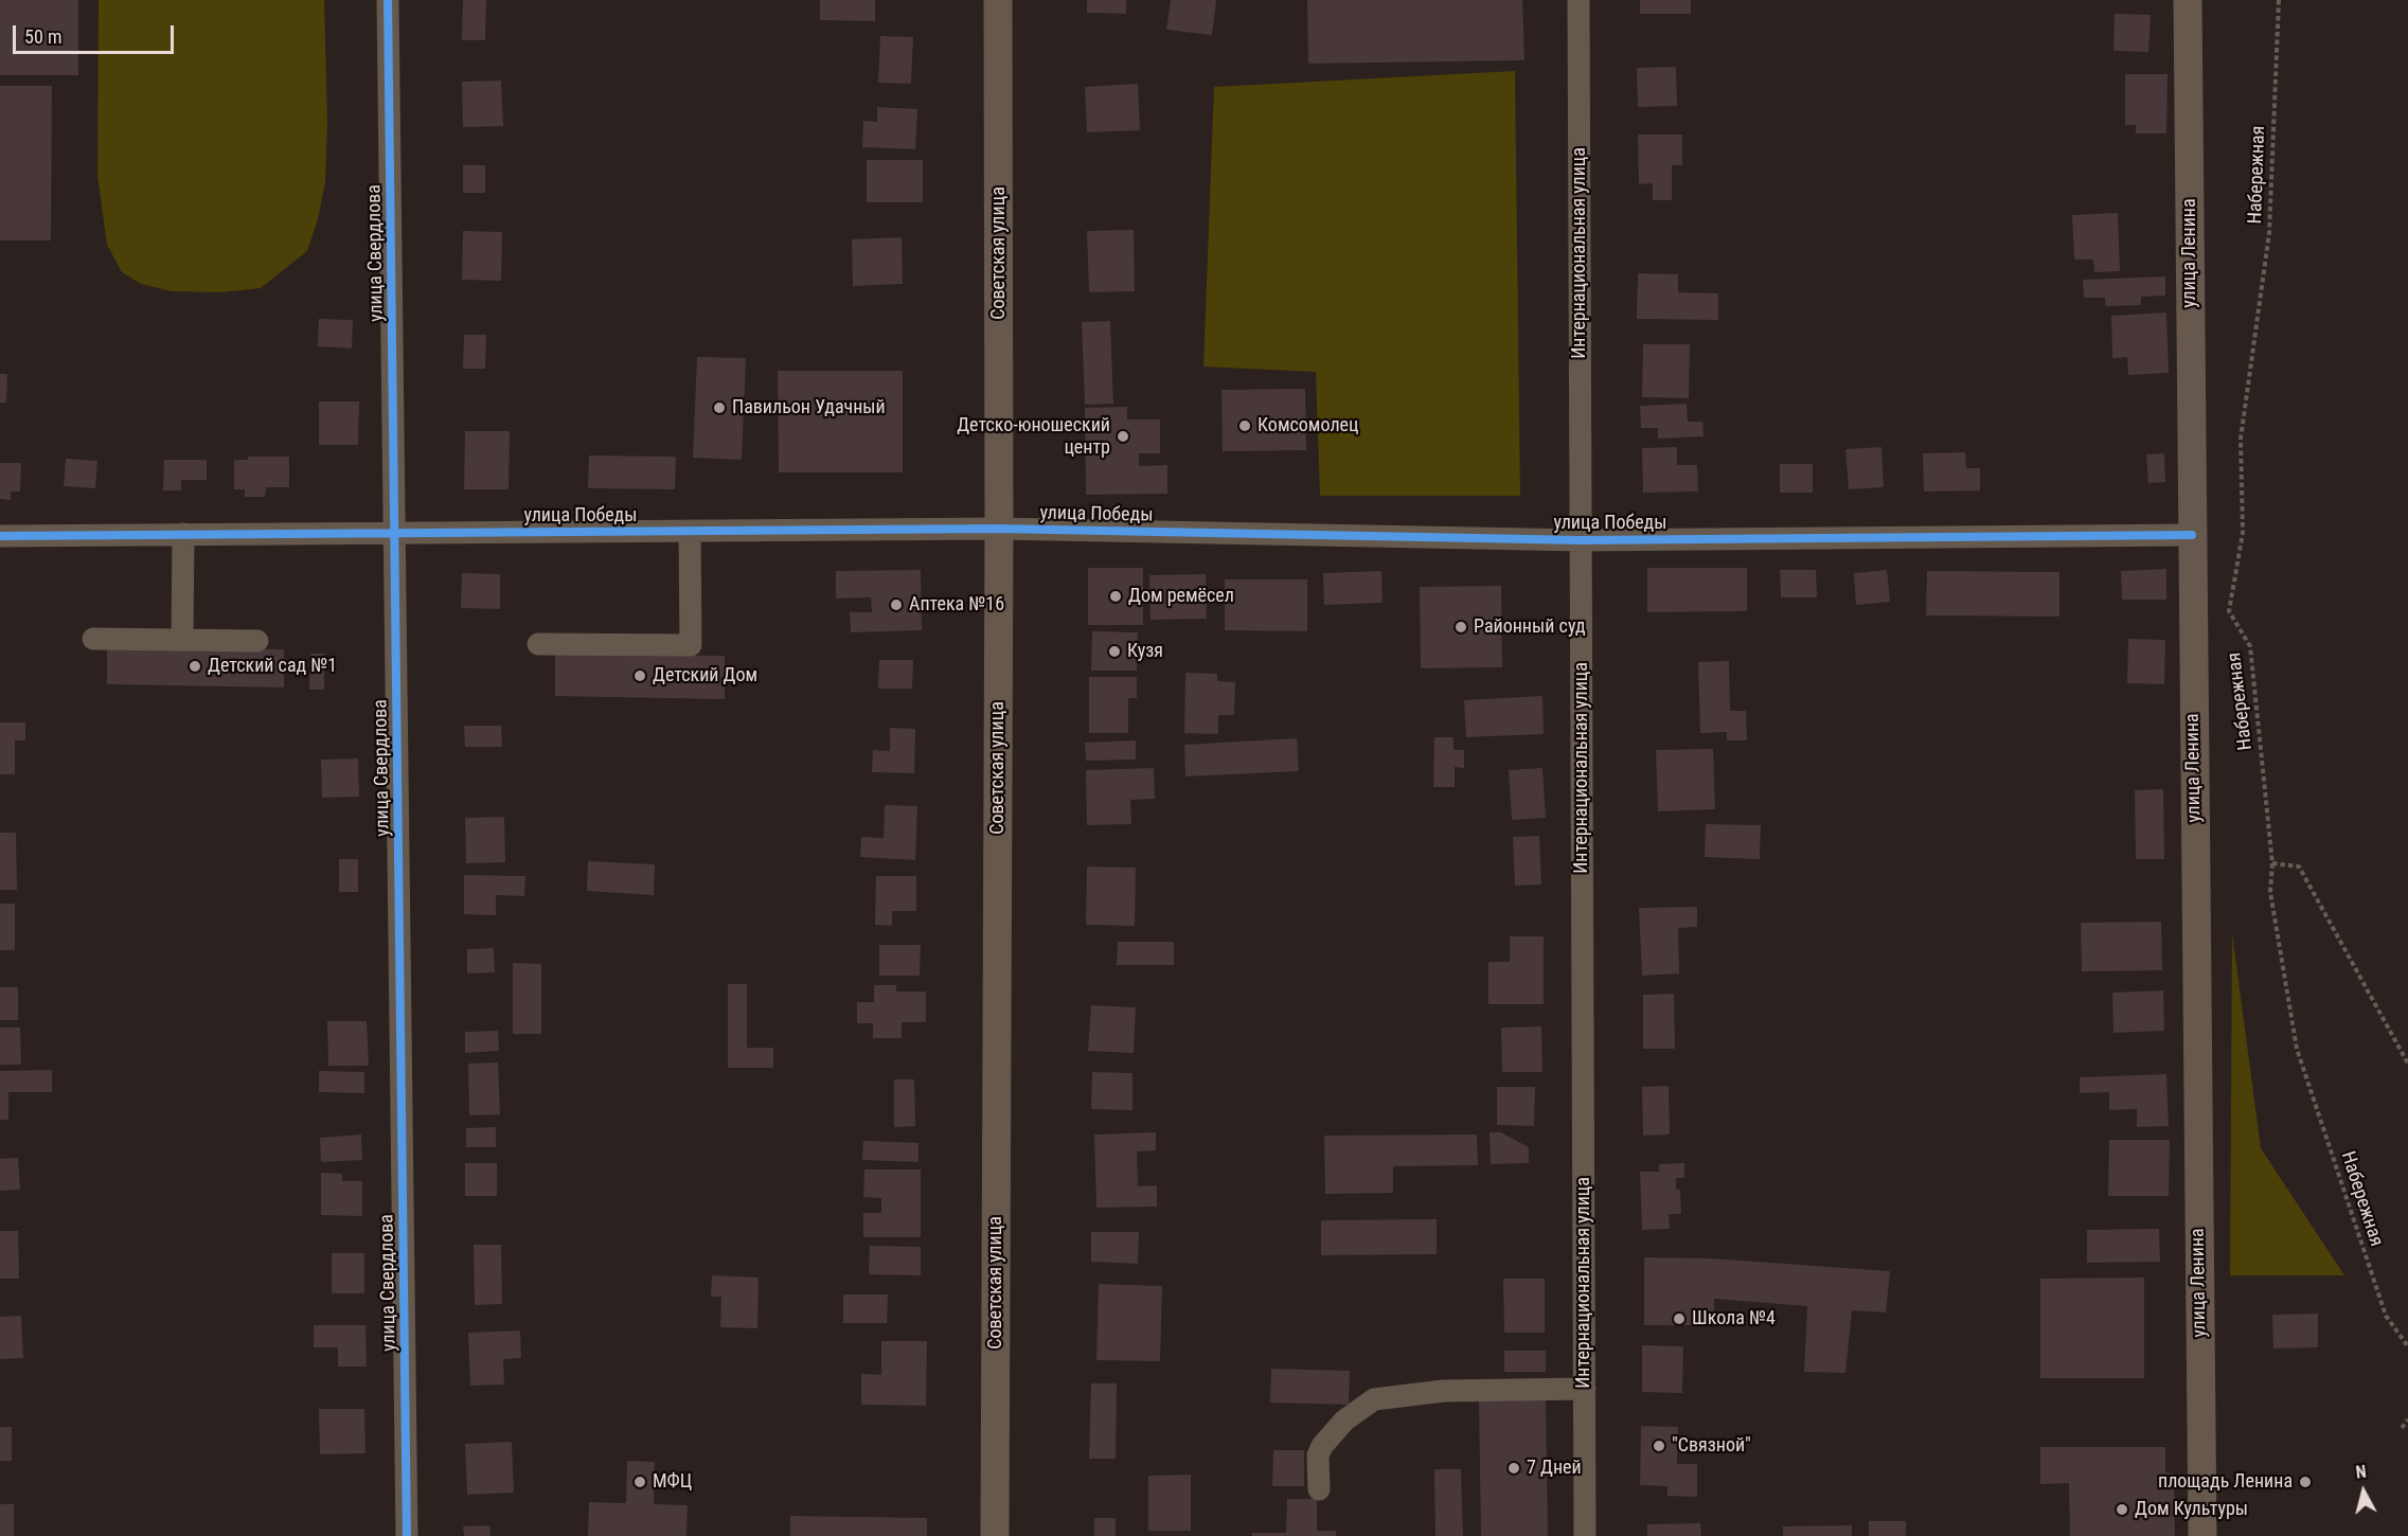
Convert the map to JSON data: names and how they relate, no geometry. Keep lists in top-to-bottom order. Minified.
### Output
{"streets":{"main road":["Советская улица","улица Ленина"],"street":["улица Свердлова","Интернациональная улица","улица Победы"],"path":["Набережная"]},"crossings":[["улица Свердлова","улица Победы"],["Советская улица","улица Победы"],["Интернациональная улица","улица Победы"],["улица Ленина","улица Победы"]],"places":["Павильон Удачный","Комсомолец","Детско-юношеский центр","Дом ремёсел","Аптека №16","Районный суд","Кузя","Детский сад №1","Детский Дом","Школа №4","\"Связной\"","7 Дней","МФЦ","площадь Ленина","Дом Культуры"],"scale_bar":"50 m","north":"top"}
